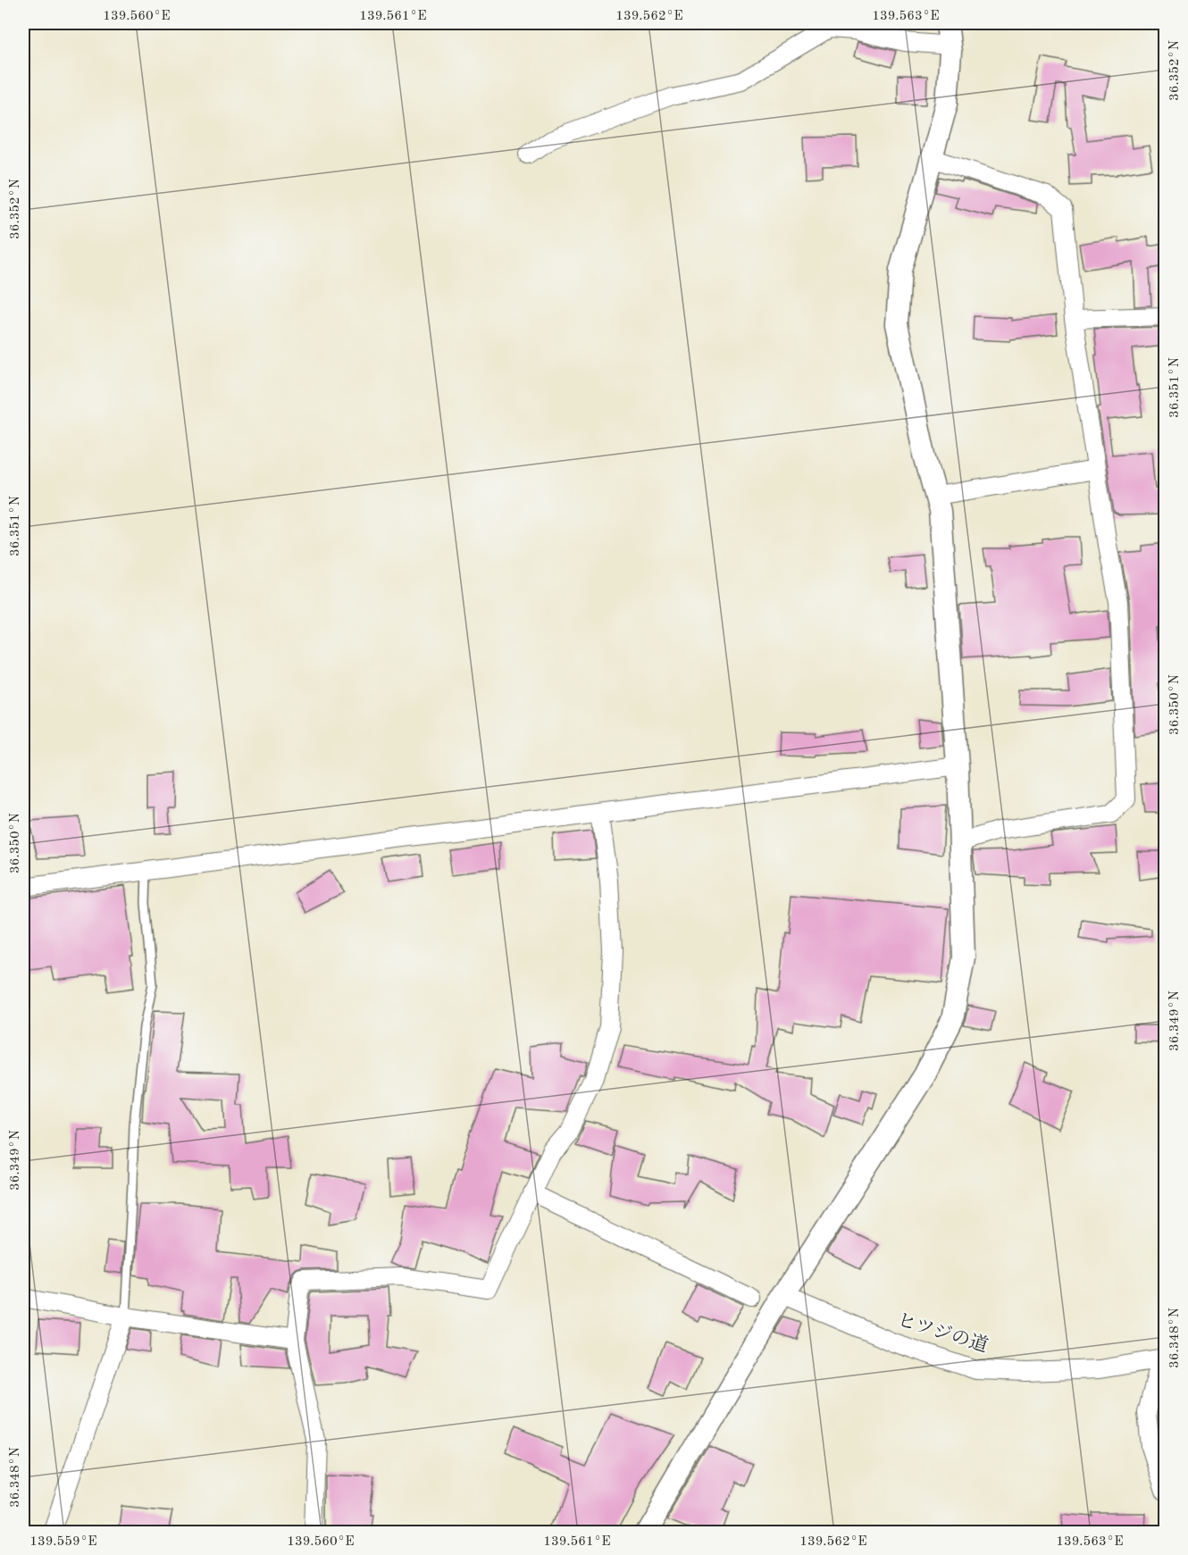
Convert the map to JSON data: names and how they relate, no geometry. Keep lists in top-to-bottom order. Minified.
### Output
{"streets":{"street":["ヒツジの道"]},"coordinates":["139.560°E","139.561°E","139.562°E","139.563°E","36.352°N","36.351°N","36.350°N","36.349°N","36.348°N","139.559°E"]}
